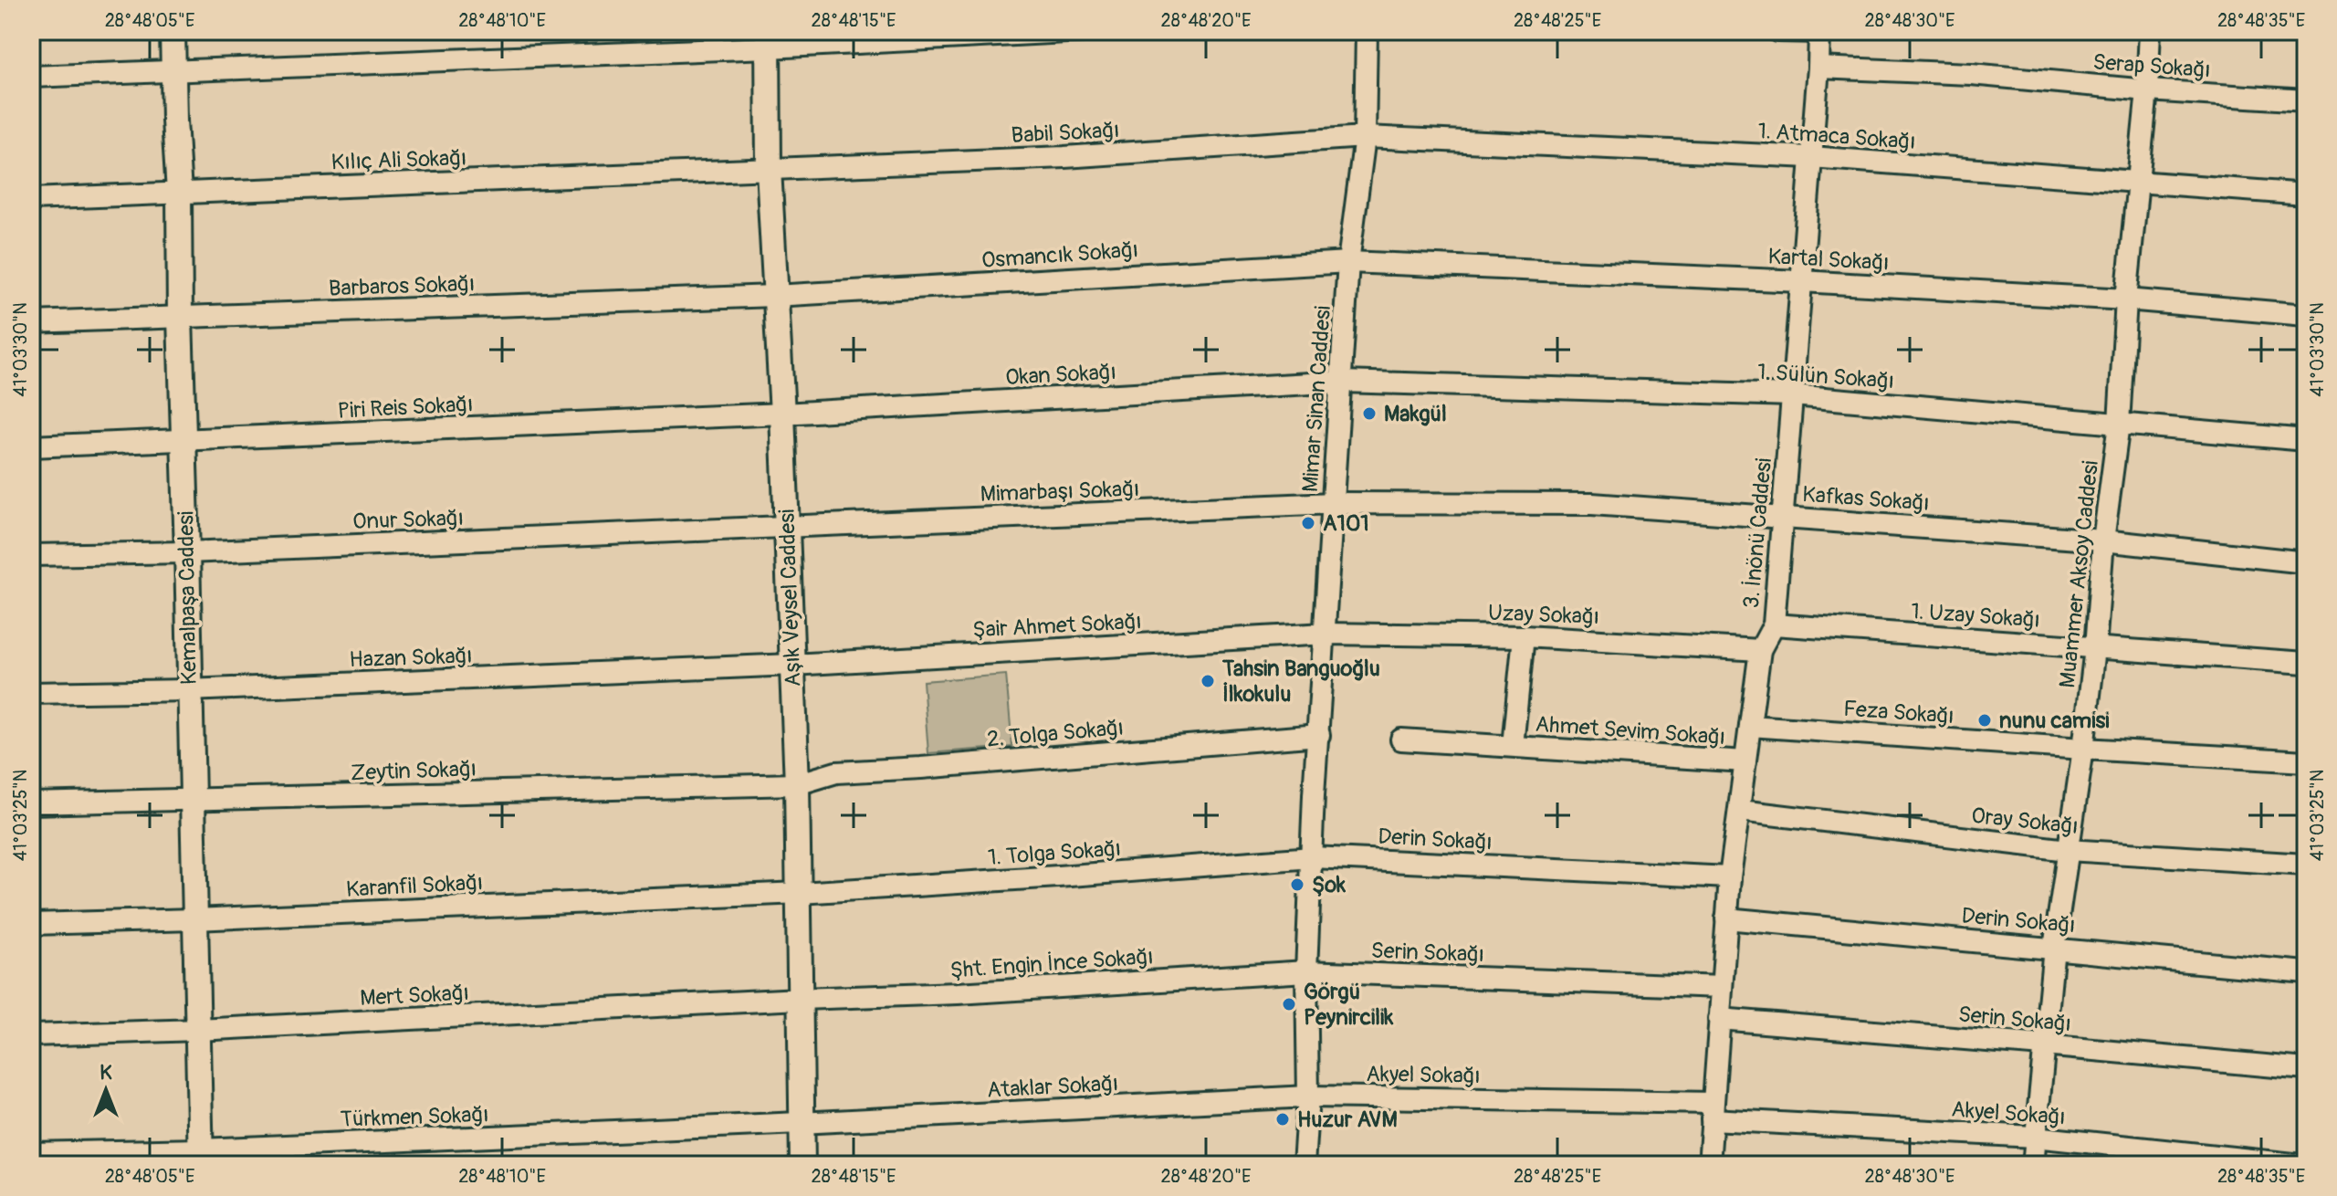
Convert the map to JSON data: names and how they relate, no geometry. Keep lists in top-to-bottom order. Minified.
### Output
{"streets":{"main road":["Kemalpaşa Caddesi","Aşık Veysel Caddesi"],"street":["Serap Sokağı","Babil Sokağı","1. Atmaca Sokağı","Kılıç Ali Sokağı","Osmancık Sokağı","Kartal Sokağı","Barbaros Sokağı","Okan Sokağı","1. Sülün Sokağı","Mimar Sinan Caddesi","Piri Reis Sokağı","Mimarbaşı Sokağı","Kafkas Sokağı","Onur Sokağı","3. İnönü Caddesi","Muammer Aksoy Caddesi","Uzay Sokağı","1. Uzay Sokağı","Şair Ahmet Sokağı","Hazan Sokağı","Feza Sokağı","Ahmet Sevim Sokağı","2. Tolga Sokağı","Zeytin Sokağı","Oray Sokağı","Derin Sokağı","1. Tolga Sokağı","Karanfil Sokağı","Serin Sokağı","Şht. Engin İnce Sokağı","Mert Sokağı","Akyel Sokağı","Ataklar Sokağı","Türkmen Sokağı"]},"crossings":[["Serap Sokağı","3. İnönü Caddesi"],["Serap Sokağı","Muammer Aksoy Caddesi"],["Babil Sokağı","1. Atmaca Sokağı"],["Babil Sokağı","Kılıç Ali Sokağı"],["Babil Sokağı","Mimar Sinan Caddesi"],["Babil Sokağı","Aşık Veysel Caddesi"],["1. Atmaca Sokağı","Mimar Sinan Caddesi"],["1. Atmaca Sokağı","3. İnönü Caddesi"],["1. Atmaca Sokağı","Muammer Aksoy Caddesi"],["Kılıç Ali Sokağı","Kemalpaşa Caddesi"],["Kılıç Ali Sokağı","Aşık Veysel Caddesi"],["Osmancık Sokağı","Kartal Sokağı"],["Osmancık Sokağı","Barbaros Sokağı"],["Osmancık Sokağı","Mimar Sinan Caddesi"],["Osmancık Sokağı","Aşık Veysel Caddesi"],["Kartal Sokağı","Mimar Sinan Caddesi"],["Kartal Sokağı","3. İnönü Caddesi"],["Kartal Sokağı","Muammer Aksoy Caddesi"],["Barbaros Sokağı","Kemalpaşa Caddesi"],["Barbaros Sokağı","Aşık Veysel Caddesi"],["Okan Sokağı","1. Sülün Sokağı"],["Okan Sokağı","Mimar Sinan Caddesi"],["Okan Sokağı","Piri Reis Sokağı"],["Okan Sokağı","Aşık Veysel Caddesi"],["1. Sülün Sokağı","Mimar Sinan Caddesi"],["1. Sülün Sokağı","3. İnönü Caddesi"],["1. Sülün Sokağı","Muammer Aksoy Caddesi"],["Mimar Sinan Caddesi","Mimarbaşı Sokağı"],["Mimar Sinan Caddesi","Kafkas Sokağı"],["Mimar Sinan Caddesi","Uzay Sokağı"],["Mimar Sinan Caddesi","Şair Ahmet Sokağı"],["Mimar Sinan Caddesi","2. Tolga Sokağı"],["Mimar Sinan Caddesi","Derin Sokağı"],["Mimar Sinan Caddesi","1. Tolga Sokağı"],["Mimar Sinan Caddesi","Serin Sokağı"],["Mimar Sinan Caddesi","Şht. Engin İnce Sokağı"],["Mimar Sinan Caddesi","Akyel Sokağı"],["Mimar Sinan Caddesi","Ataklar Sokağı"],["Piri Reis Sokağı","Kemalpaşa Caddesi"],["Piri Reis Sokağı","Aşık Veysel Caddesi"],["Mimarbaşı Sokağı","Kafkas Sokağı"],["Mimarbaşı Sokağı","Onur Sokağı"],["Mimarbaşı Sokağı","Aşık Veysel Caddesi"],["Kafkas Sokağı","3. İnönü Caddesi"],["Kafkas Sokağı","Muammer Aksoy Caddesi"],["Onur Sokağı","Kemalpaşa Caddesi"],["Onur Sokağı","Aşık Veysel Caddesi"],["3. İnönü Caddesi","Uzay Sokağı"],["3. İnönü Caddesi","1. Uzay Sokağı"],["3. İnönü Caddesi","Feza Sokağı"],["3. İnönü Caddesi","Ahmet Sevim Sokağı"],["3. İnönü Caddesi","Oray Sokağı"],["3. İnönü Caddesi","Derin Sokağı"],["3. İnönü Caddesi","Serin Sokağı"],["3. İnönü Caddesi","Akyel Sokağı"],["Muammer Aksoy Caddesi","1. Uzay Sokağı"],["Muammer Aksoy Caddesi","Feza Sokağı"],["Muammer Aksoy Caddesi","Oray Sokağı"],["Muammer Aksoy Caddesi","Derin Sokağı"],["Muammer Aksoy Caddesi","Serin Sokağı"],["Muammer Aksoy Caddesi","Akyel Sokağı"],["Kemalpaşa Caddesi","Hazan Sokağı"],["Kemalpaşa Caddesi","Zeytin Sokağı"],["Kemalpaşa Caddesi","Karanfil Sokağı"],["Kemalpaşa Caddesi","Mert Sokağı"],["Kemalpaşa Caddesi","Türkmen Sokağı"],["Aşık Veysel Caddesi","Şair Ahmet Sokağı"],["Aşık Veysel Caddesi","Hazan Sokağı"],["Aşık Veysel Caddesi","2. Tolga Sokağı"],["Aşık Veysel Caddesi","Zeytin Sokağı"],["Aşık Veysel Caddesi","1. Tolga Sokağı"],["Aşık Veysel Caddesi","Karanfil Sokağı"],["Aşık Veysel Caddesi","Şht. Engin İnce Sokağı"],["Aşık Veysel Caddesi","Mert Sokağı"],["Aşık Veysel Caddesi","Ataklar Sokağı"],["Aşık Veysel Caddesi","Türkmen Sokağı"],["Uzay Sokağı","Şair Ahmet Sokağı"],["Uzay Sokağı","Ahmet Sevim Sokağı"],["Şair Ahmet Sokağı","Hazan Sokağı"],["2. Tolga Sokağı","Zeytin Sokağı"],["Derin Sokağı","1. Tolga Sokağı"],["1. Tolga Sokağı","Karanfil Sokağı"],["Serin Sokağı","Şht. Engin İnce Sokağı"],["Şht. Engin İnce Sokağı","Mert Sokağı"],["Akyel Sokağı","Ataklar Sokağı"],["Ataklar Sokağı","Türkmen Sokağı"]],"places":["Makgül","A101","Tahsin Banguoğlu İlkokulu","nunu camisi","Şok","Görgü Peynircilik","Huzur AVM"],"north":"top","coordinates":["28°48'05\"E","28°48'10\"E","28°48'15\"E","28°48'20\"E","28°48'25\"E","28°48'30\"E","28°48'35\"E","41°03'30\"N","41°03'25\"N"]}
